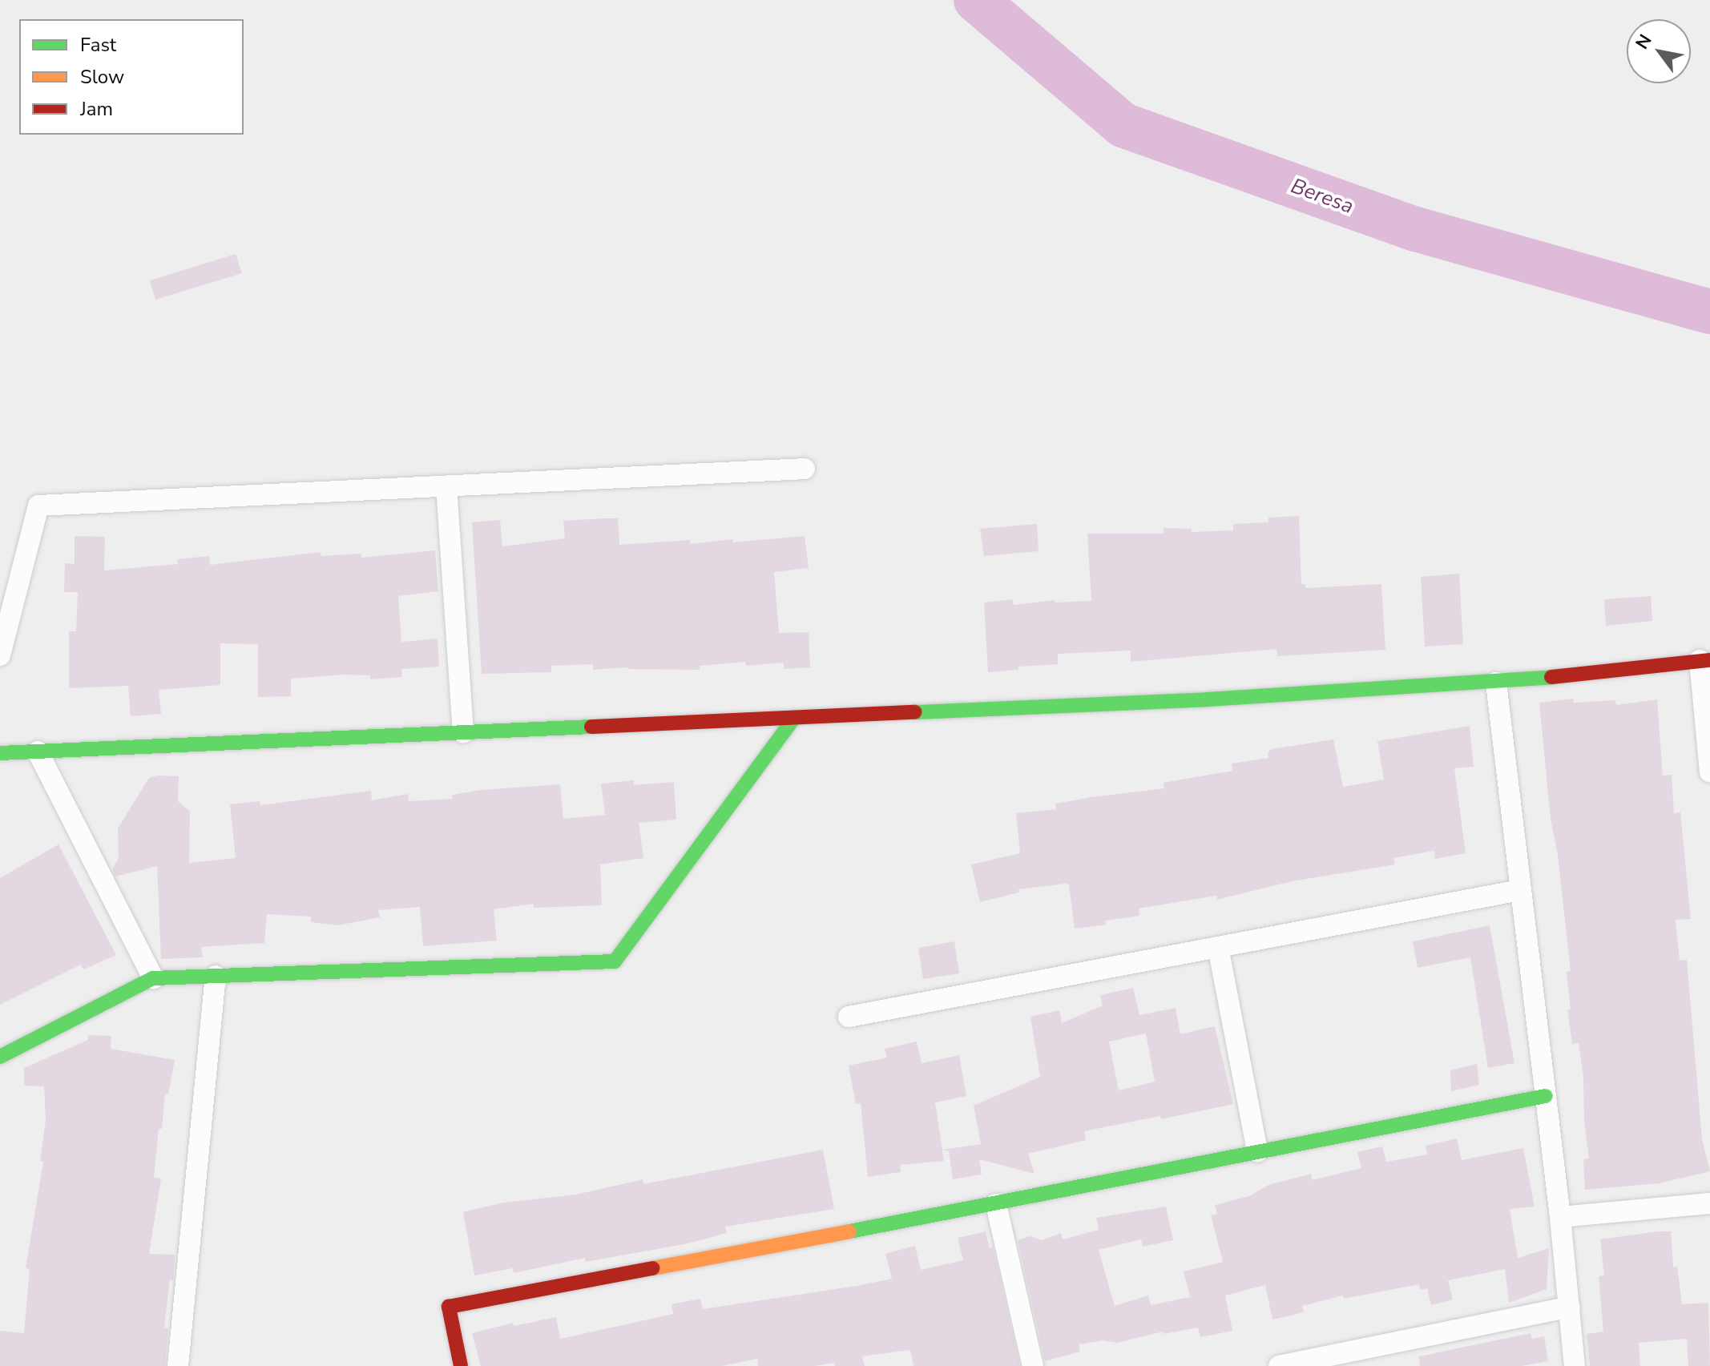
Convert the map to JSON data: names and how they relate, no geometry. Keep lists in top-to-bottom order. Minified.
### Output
{"water":["Beresa"],"legend":["Fast","Slow","Jam"],"north":"top left"}
